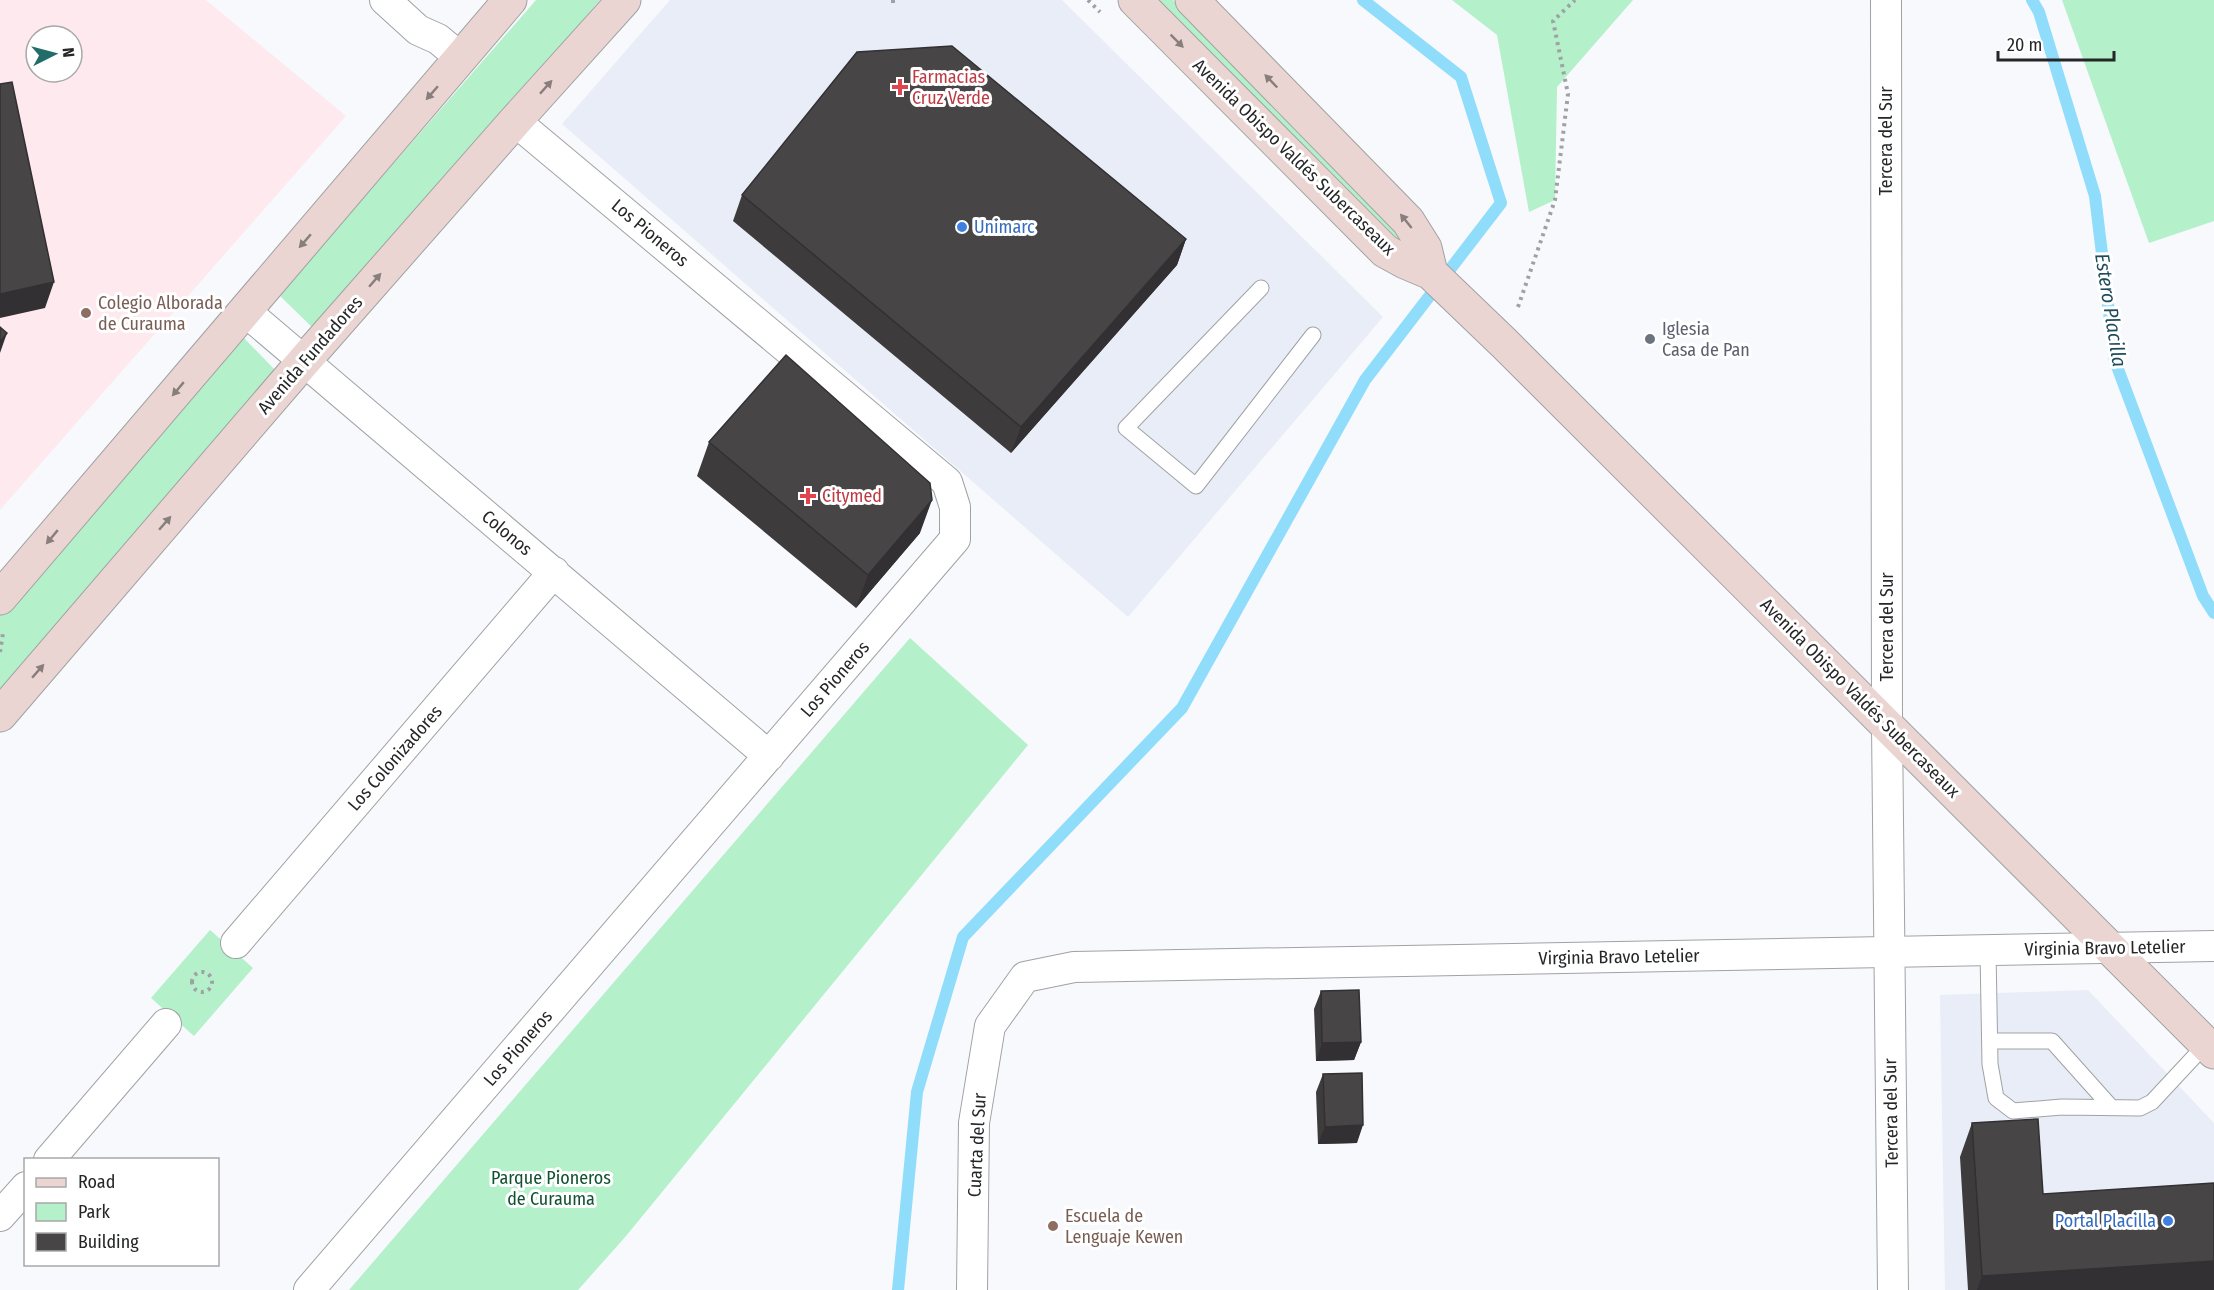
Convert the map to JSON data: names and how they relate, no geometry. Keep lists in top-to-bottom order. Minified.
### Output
{"streets":{"main road":["Avenida Obispo Valdés Subercaseaux","Avenida Fundadores"],"street":["Tercera del Sur","Los Pioneros","Colonos","Los Colonizadores","Virginia Bravo Letelier","Cuarta del Sur"]},"crossings":[["Tercera del Sur","Avenida Obispo Valdés Subercaseaux"],["Tercera del Sur","Virginia Bravo Letelier"],["Avenida Obispo Valdés Subercaseaux","Virginia Bravo Letelier"],["Los Pioneros","Avenida Fundadores"],["Los Pioneros","Colonos"],["Avenida Fundadores","Colonos"],["Colonos","Los Colonizadores"],["Virginia Bravo Letelier","Cuarta del Sur"]],"water":["Estero Placilla"],"parks":["Parque Pioneros de Curauma"],"places":{"health":["Farmacias Cruz Verde","Citymed"],"other":["Unimarc","Colegio Alborada de Curauma","Iglesia Casa de Pan","Portal Placilla","Escuela de Lenguaje Kewen"]},"legend":["Road","Park","Building"],"scale_bar":"20 m","north":"right"}
